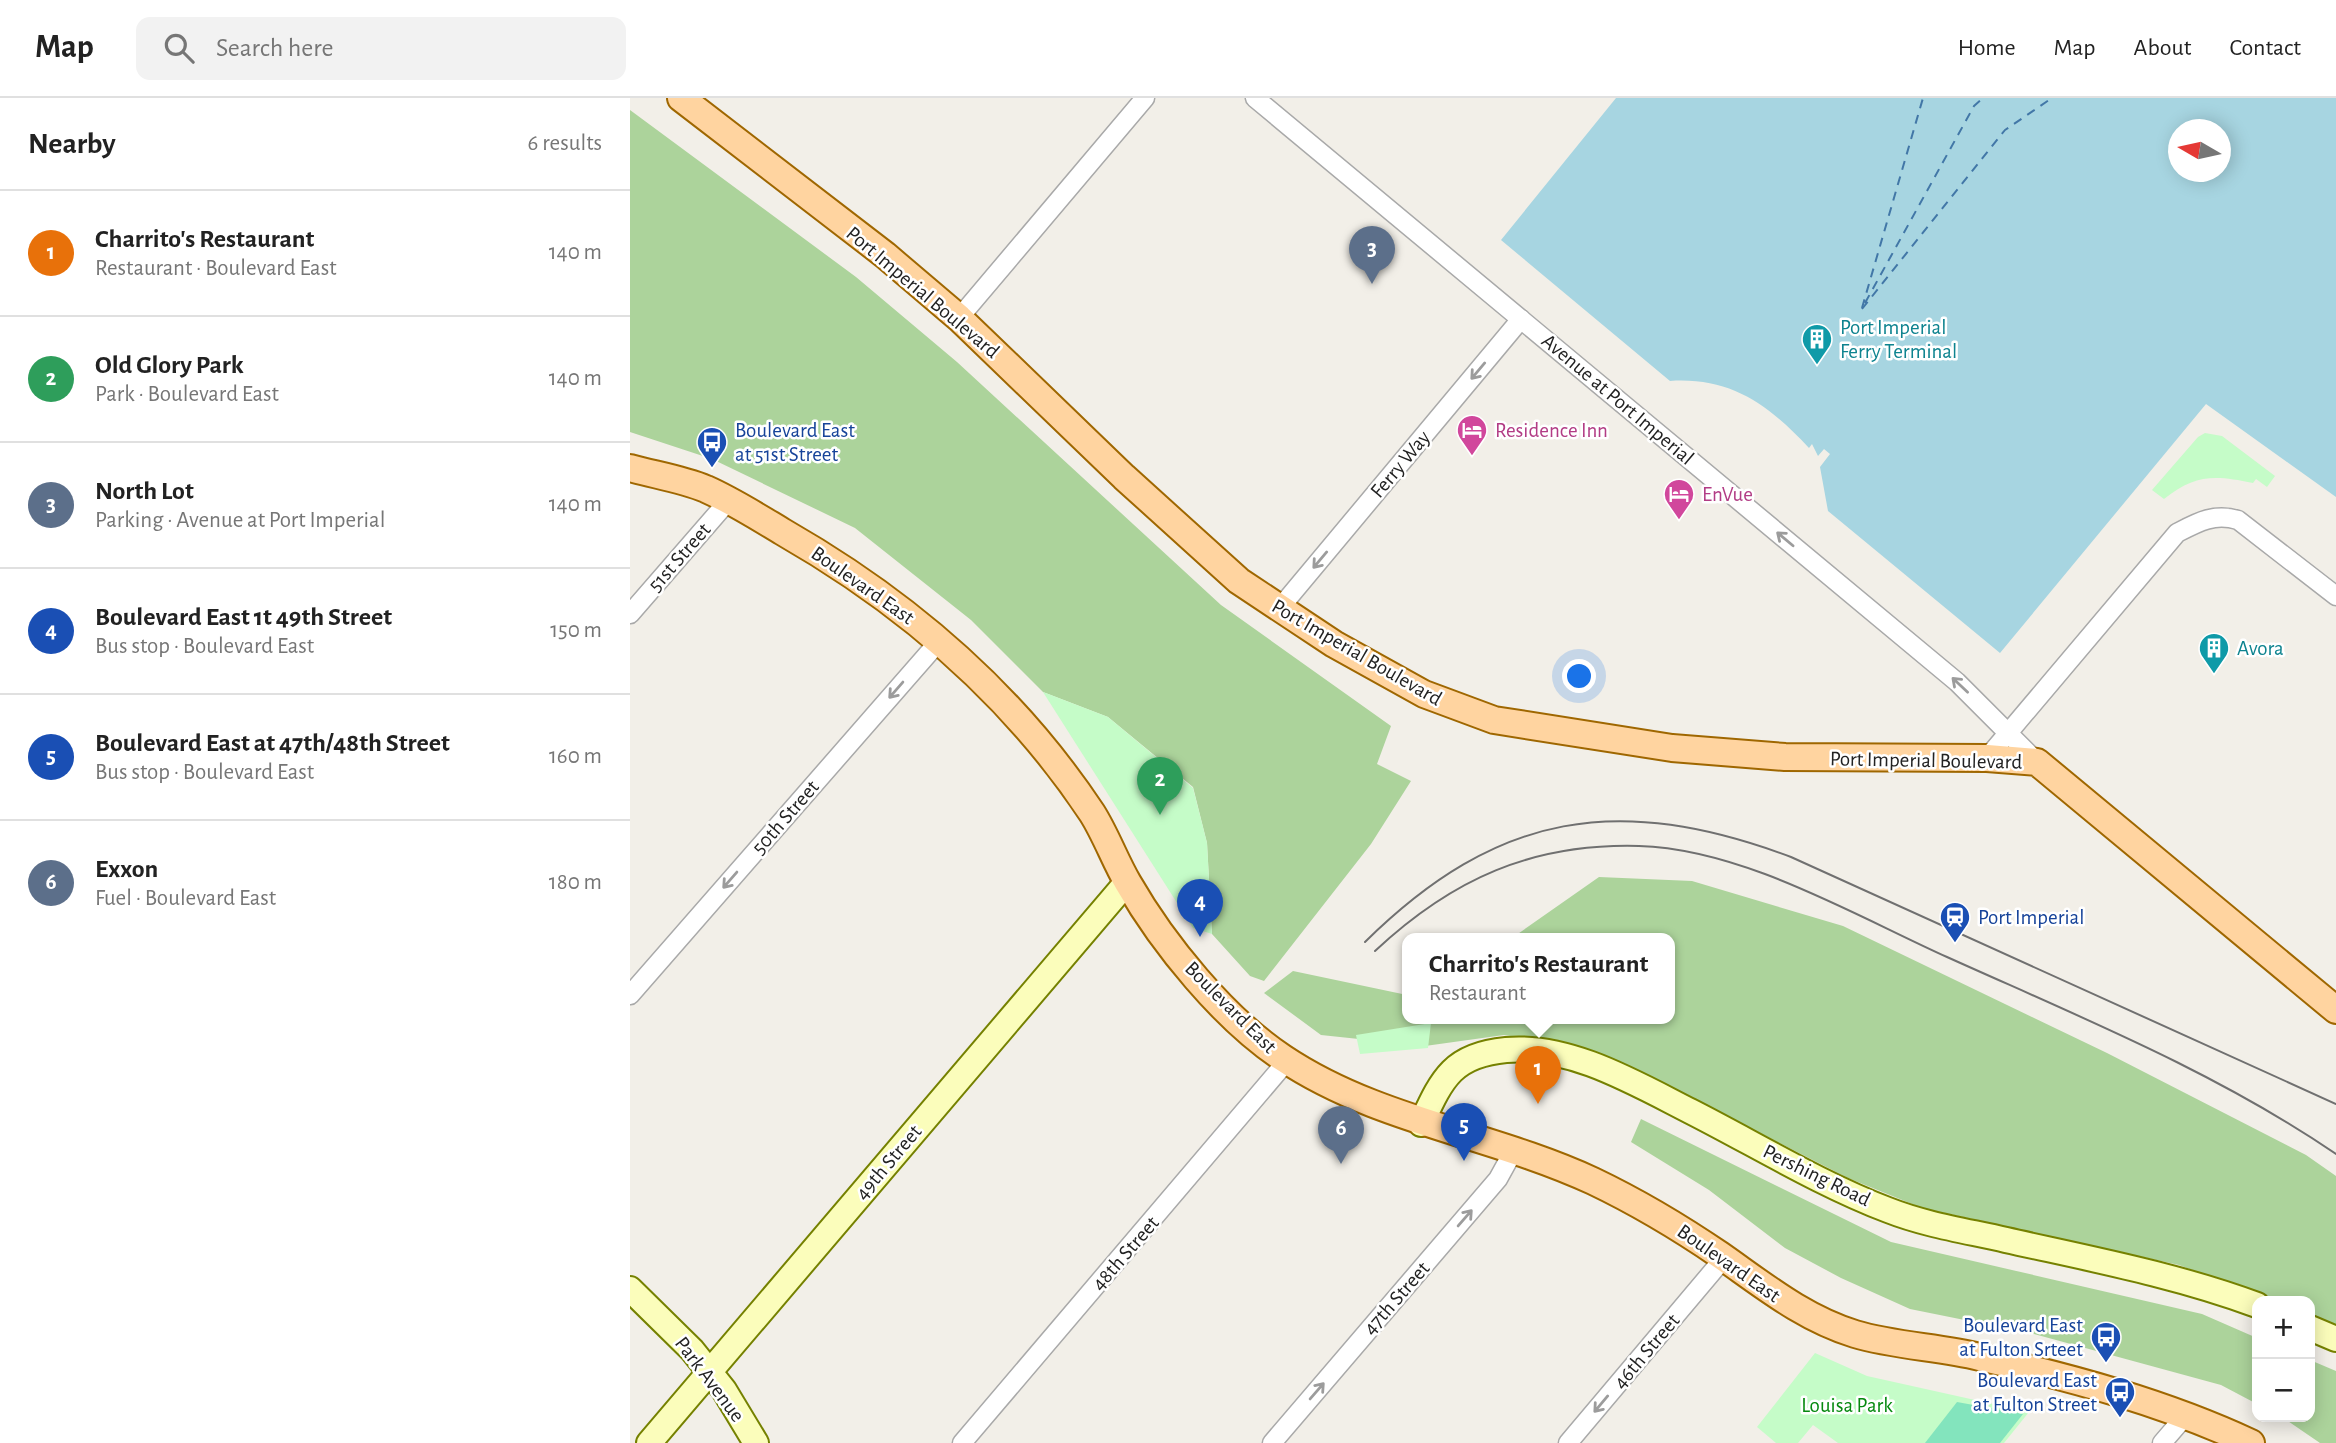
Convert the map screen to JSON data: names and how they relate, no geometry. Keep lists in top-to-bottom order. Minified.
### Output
{"streets":{"main road":["Port Imperial Boulevard","Boulevard East"],"street":["Avenue at Port Imperial","Ferry Way","51st Street","50th Street","49th Street","Pershing Road","48th Street","47th Street","46th Street","Park Avenue"]},"crossings":[["Port Imperial Boulevard","Avenue at Port Imperial"],["Port Imperial Boulevard","Ferry Way"],["Avenue at Port Imperial","Ferry Way"],["51st Street","Boulevard East"],["Boulevard East","50th Street"],["Boulevard East","49th Street"],["Boulevard East","Pershing Road"],["Boulevard East","48th Street"],["Boulevard East","47th Street"],["Boulevard East","46th Street"],["49th Street","Park Avenue"]],"one_way":["Avenue at Port Imperial","Ferry Way","50th Street","47th Street","46th Street"],"parks":["Louisa Park"],"places":{"building":["Port Imperial Ferry Terminal","Avora"],"hotel":["Residence Inn","EnVue"],"bus stop":["Boulevard East at 51st Street","Boulevard East at Fulton Srteet","Boulevard East at Fulton Street"],"station":["Port Imperial"]},"north":"left","page":{"header":"Map","search":"Search here","nav":["Home","Map","About","Contact"],"heading":["Nearby","6 results"],"list":[{"mark":"1","name":"Charrito's Restaurant","note":"Restaurant · Boulevard East","value":"140 m"},{"mark":"2","name":"Old Glory Park","note":"Park · Boulevard East","value":"140 m"},{"mark":"3","name":"North Lot","note":"Parking · Avenue at Port Imperial","value":"140 m"},{"mark":"4","name":"Boulevard East 1t 49th Street","note":"Bus stop · Boulevard East","value":"150 m"},{"mark":"5","name":"Boulevard East at 47th/48th Street","note":"Bus stop · Boulevard East","value":"160 m"},{"mark":"6","name":"Exxon","note":"Fuel · Boulevard East","value":"180 m"}],"pins":["3","2","4","1","5","6"],"popup":["Charrito's Restaurant","Restaurant"],"map_buttons":["+","−"]}}
